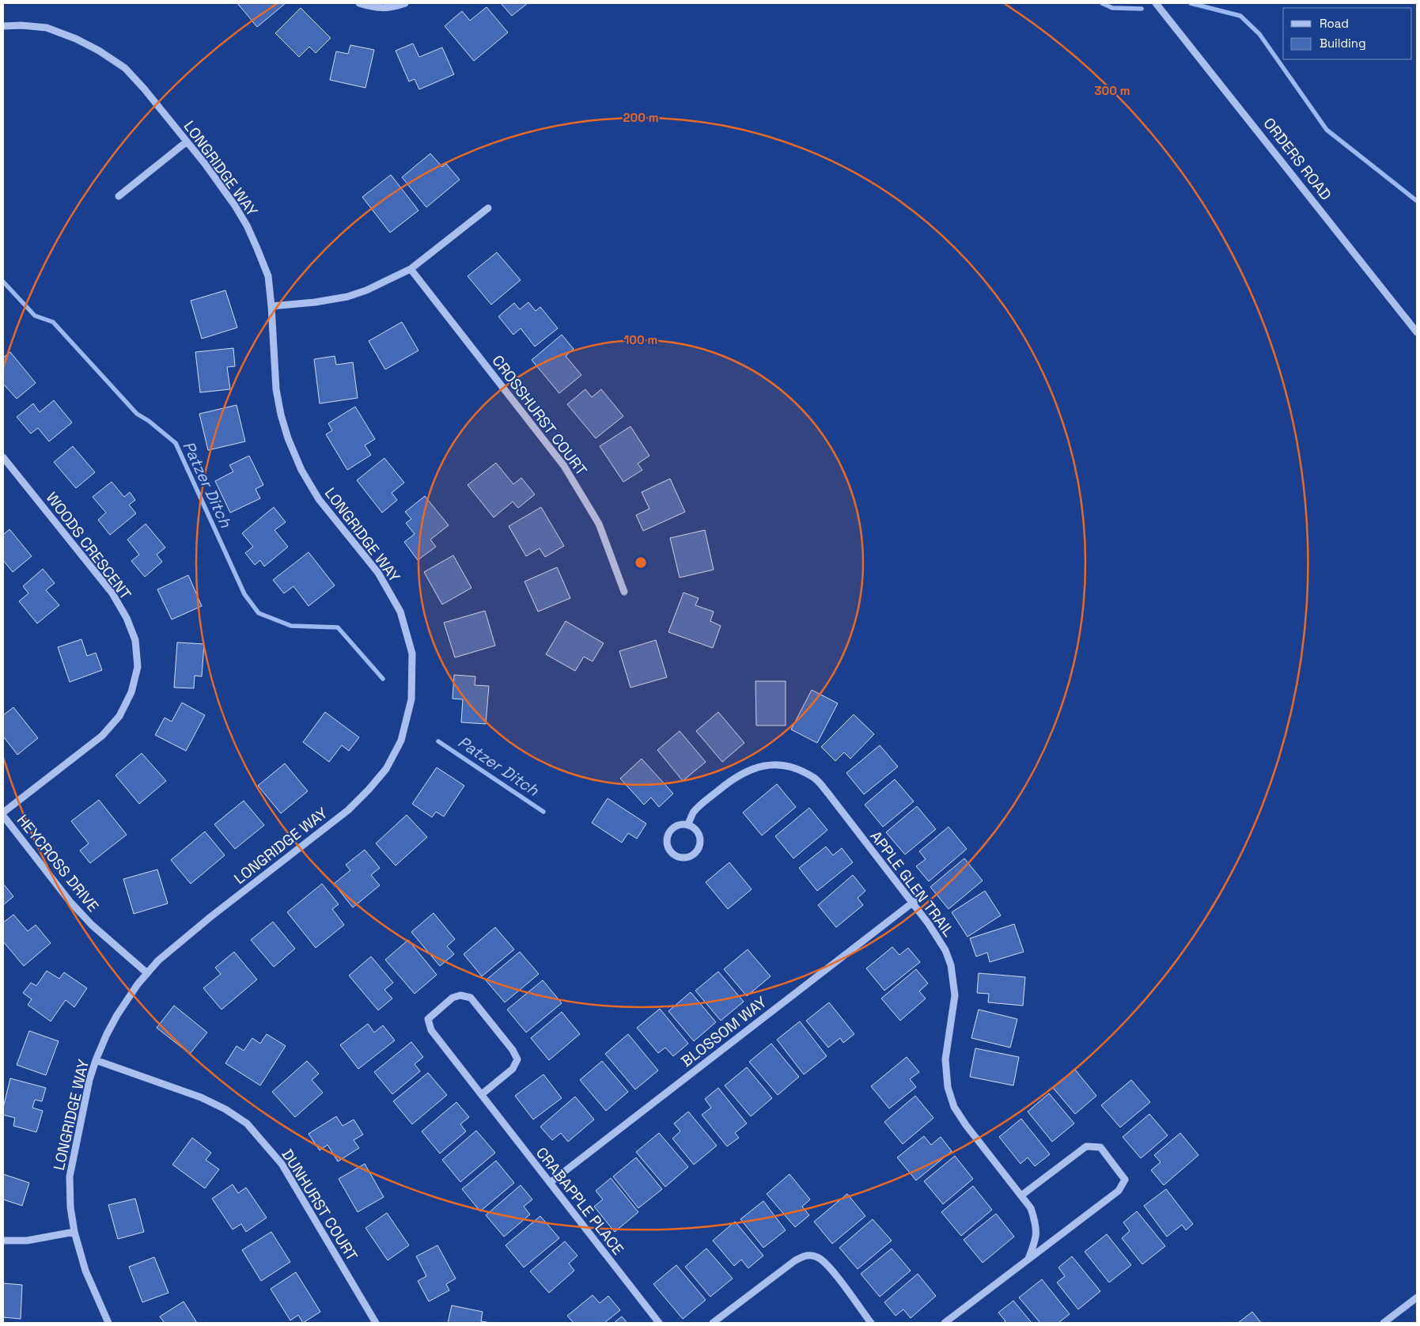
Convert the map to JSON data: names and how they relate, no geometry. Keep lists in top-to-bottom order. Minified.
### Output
{"streets":{"street":["ORDERS ROAD","LONGRIDGE WAY","CROSSHURST COURT","WOODS CRESCENT","HEYCROSS DRIVE","APPLE GLEN TRAIL","BLOSSOM WAY","CRABAPPLE PLACE","DUNHURST COURT"]},"crossings":[["LONGRIDGE WAY","HEYCROSS DRIVE"],["LONGRIDGE WAY","DUNHURST COURT"],["APPLE GLEN TRAIL","BLOSSOM WAY"],["BLOSSOM WAY","CRABAPPLE PLACE"]],"water":["Patzer Ditch"],"legend":["Road","Building"],"rings":["300 m","200 m","100 m"]}
